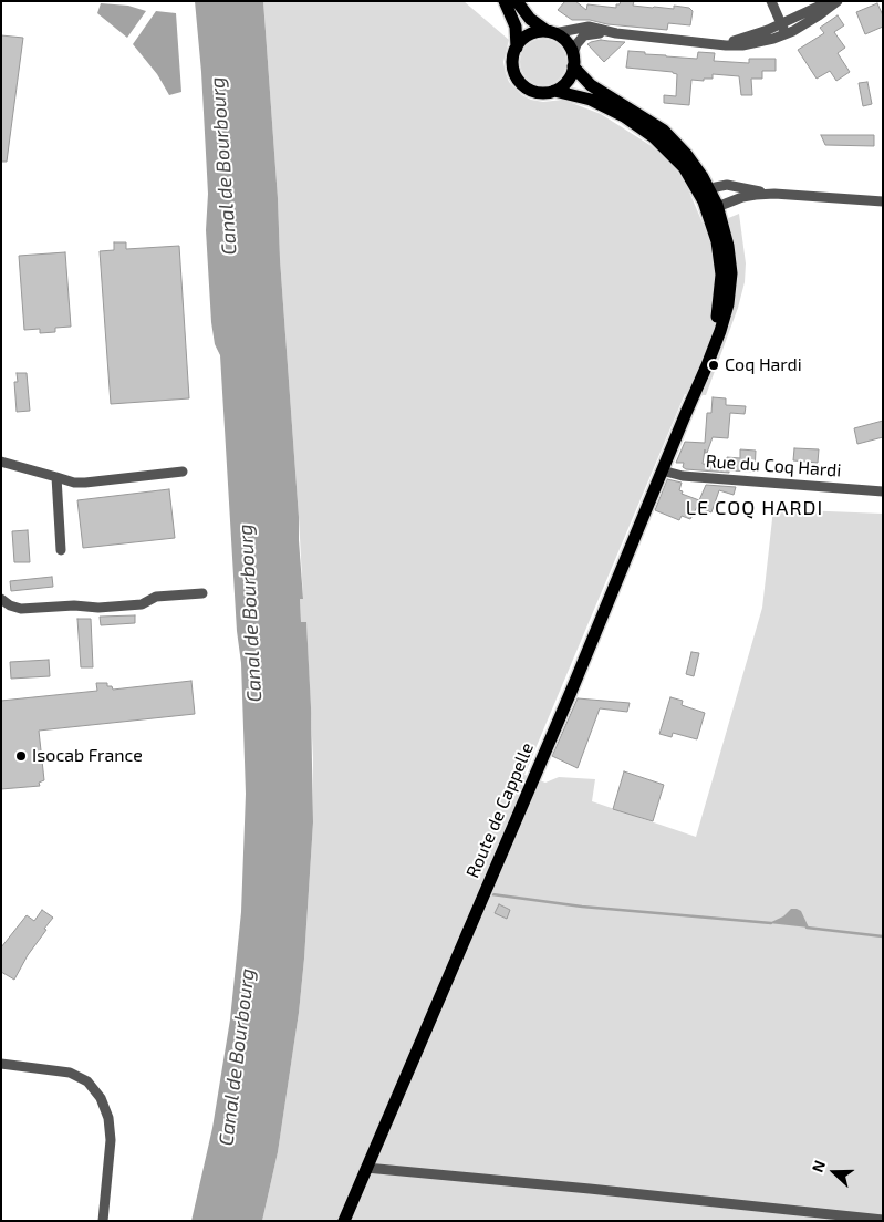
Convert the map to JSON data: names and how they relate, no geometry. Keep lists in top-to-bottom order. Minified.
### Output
{"streets":{"main road":["Route de Cappelle"],"street":["Rue du Coq Hardi"]},"crossings":[["Rue du Coq Hardi","Route de Cappelle"]],"districts":["LE COQ HARDI"],"water":["Canal de Bourbourg"],"places":["Coq Hardi","Isocab France"],"north":"left"}
